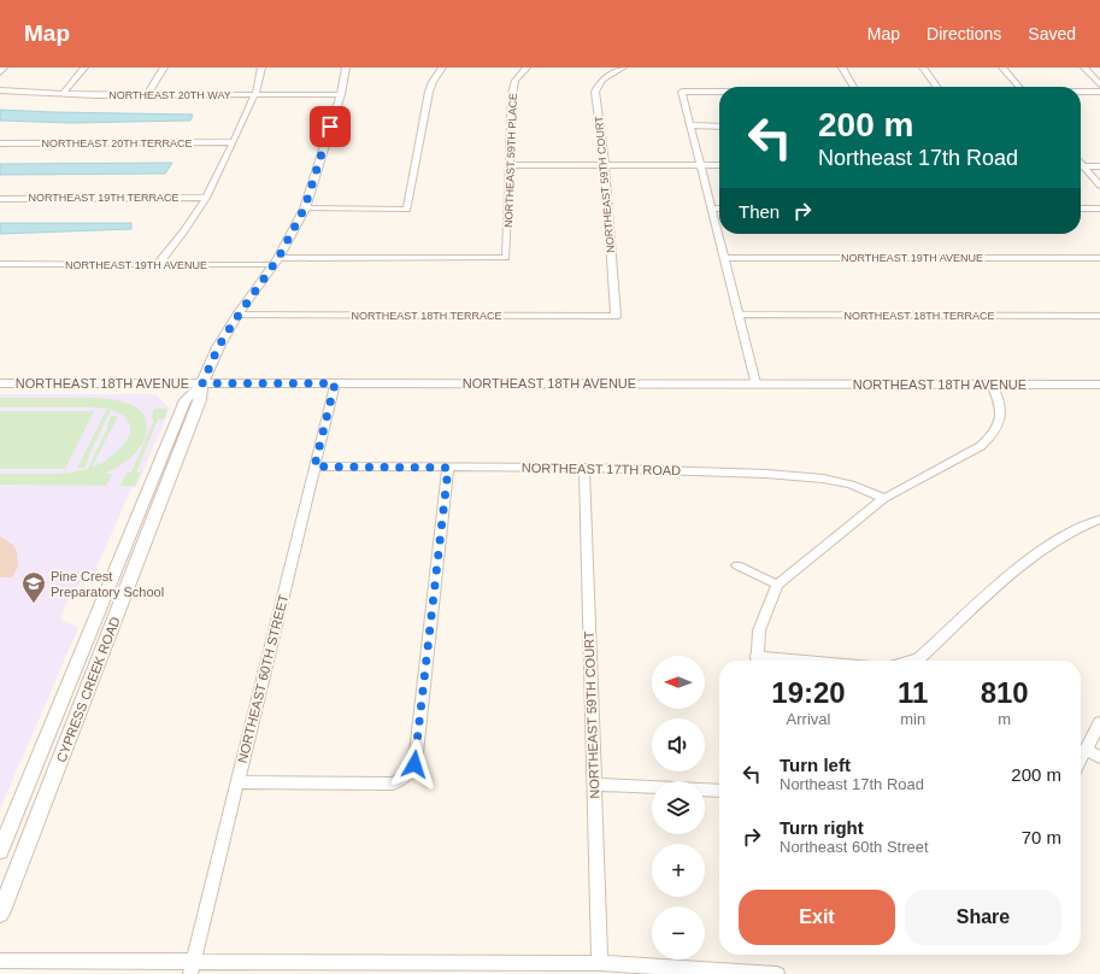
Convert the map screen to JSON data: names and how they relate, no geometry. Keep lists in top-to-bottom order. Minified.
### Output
{"streets":{"street":["NORTHEAST 20TH WAY","NORTHEAST 20TH TERRACE","NORTHEAST 59TH PLACE","NORTHEAST 59TH COURT","NORTHEAST 19TH TERRACE","NORTHEAST 19TH AVENUE","NORTHEAST 18TH TERRACE","NORTHEAST 18TH AVENUE","NORTHEAST 17TH ROAD","NORTHEAST 60TH STREET","CYPRESS CREEK ROAD"]},"crossings":[["NORTHEAST 20TH WAY","CYPRESS CREEK ROAD"],["NORTHEAST 59TH PLACE","NORTHEAST 19TH AVENUE"],["NORTHEAST 59TH COURT","NORTHEAST 18TH TERRACE"],["NORTHEAST 59TH COURT","NORTHEAST 17TH ROAD"],["NORTHEAST 19TH AVENUE","CYPRESS CREEK ROAD"],["NORTHEAST 18TH TERRACE","CYPRESS CREEK ROAD"],["NORTHEAST 18TH AVENUE","NORTHEAST 60TH STREET"],["NORTHEAST 18TH AVENUE","CYPRESS CREEK ROAD"],["NORTHEAST 17TH ROAD","NORTHEAST 60TH STREET"]],"places":{"school or university":["Pine Crest Preparatory School"]},"north":"left","page":{"header":"Map","nav":["Map","Directions","Saved"],"turn":["200 m","Northeast 17th Road"],"then":"Then","map_buttons":["+","−"],"eta":["19:20","Arrival","11","min","810","m"],"list":[{"name":"Turn left","note":"Northeast 17th Road","value":"200 m"},{"name":"Turn right","note":"Northeast 60th Street","value":"70 m"}],"buttons":["Exit","Share"]}}
